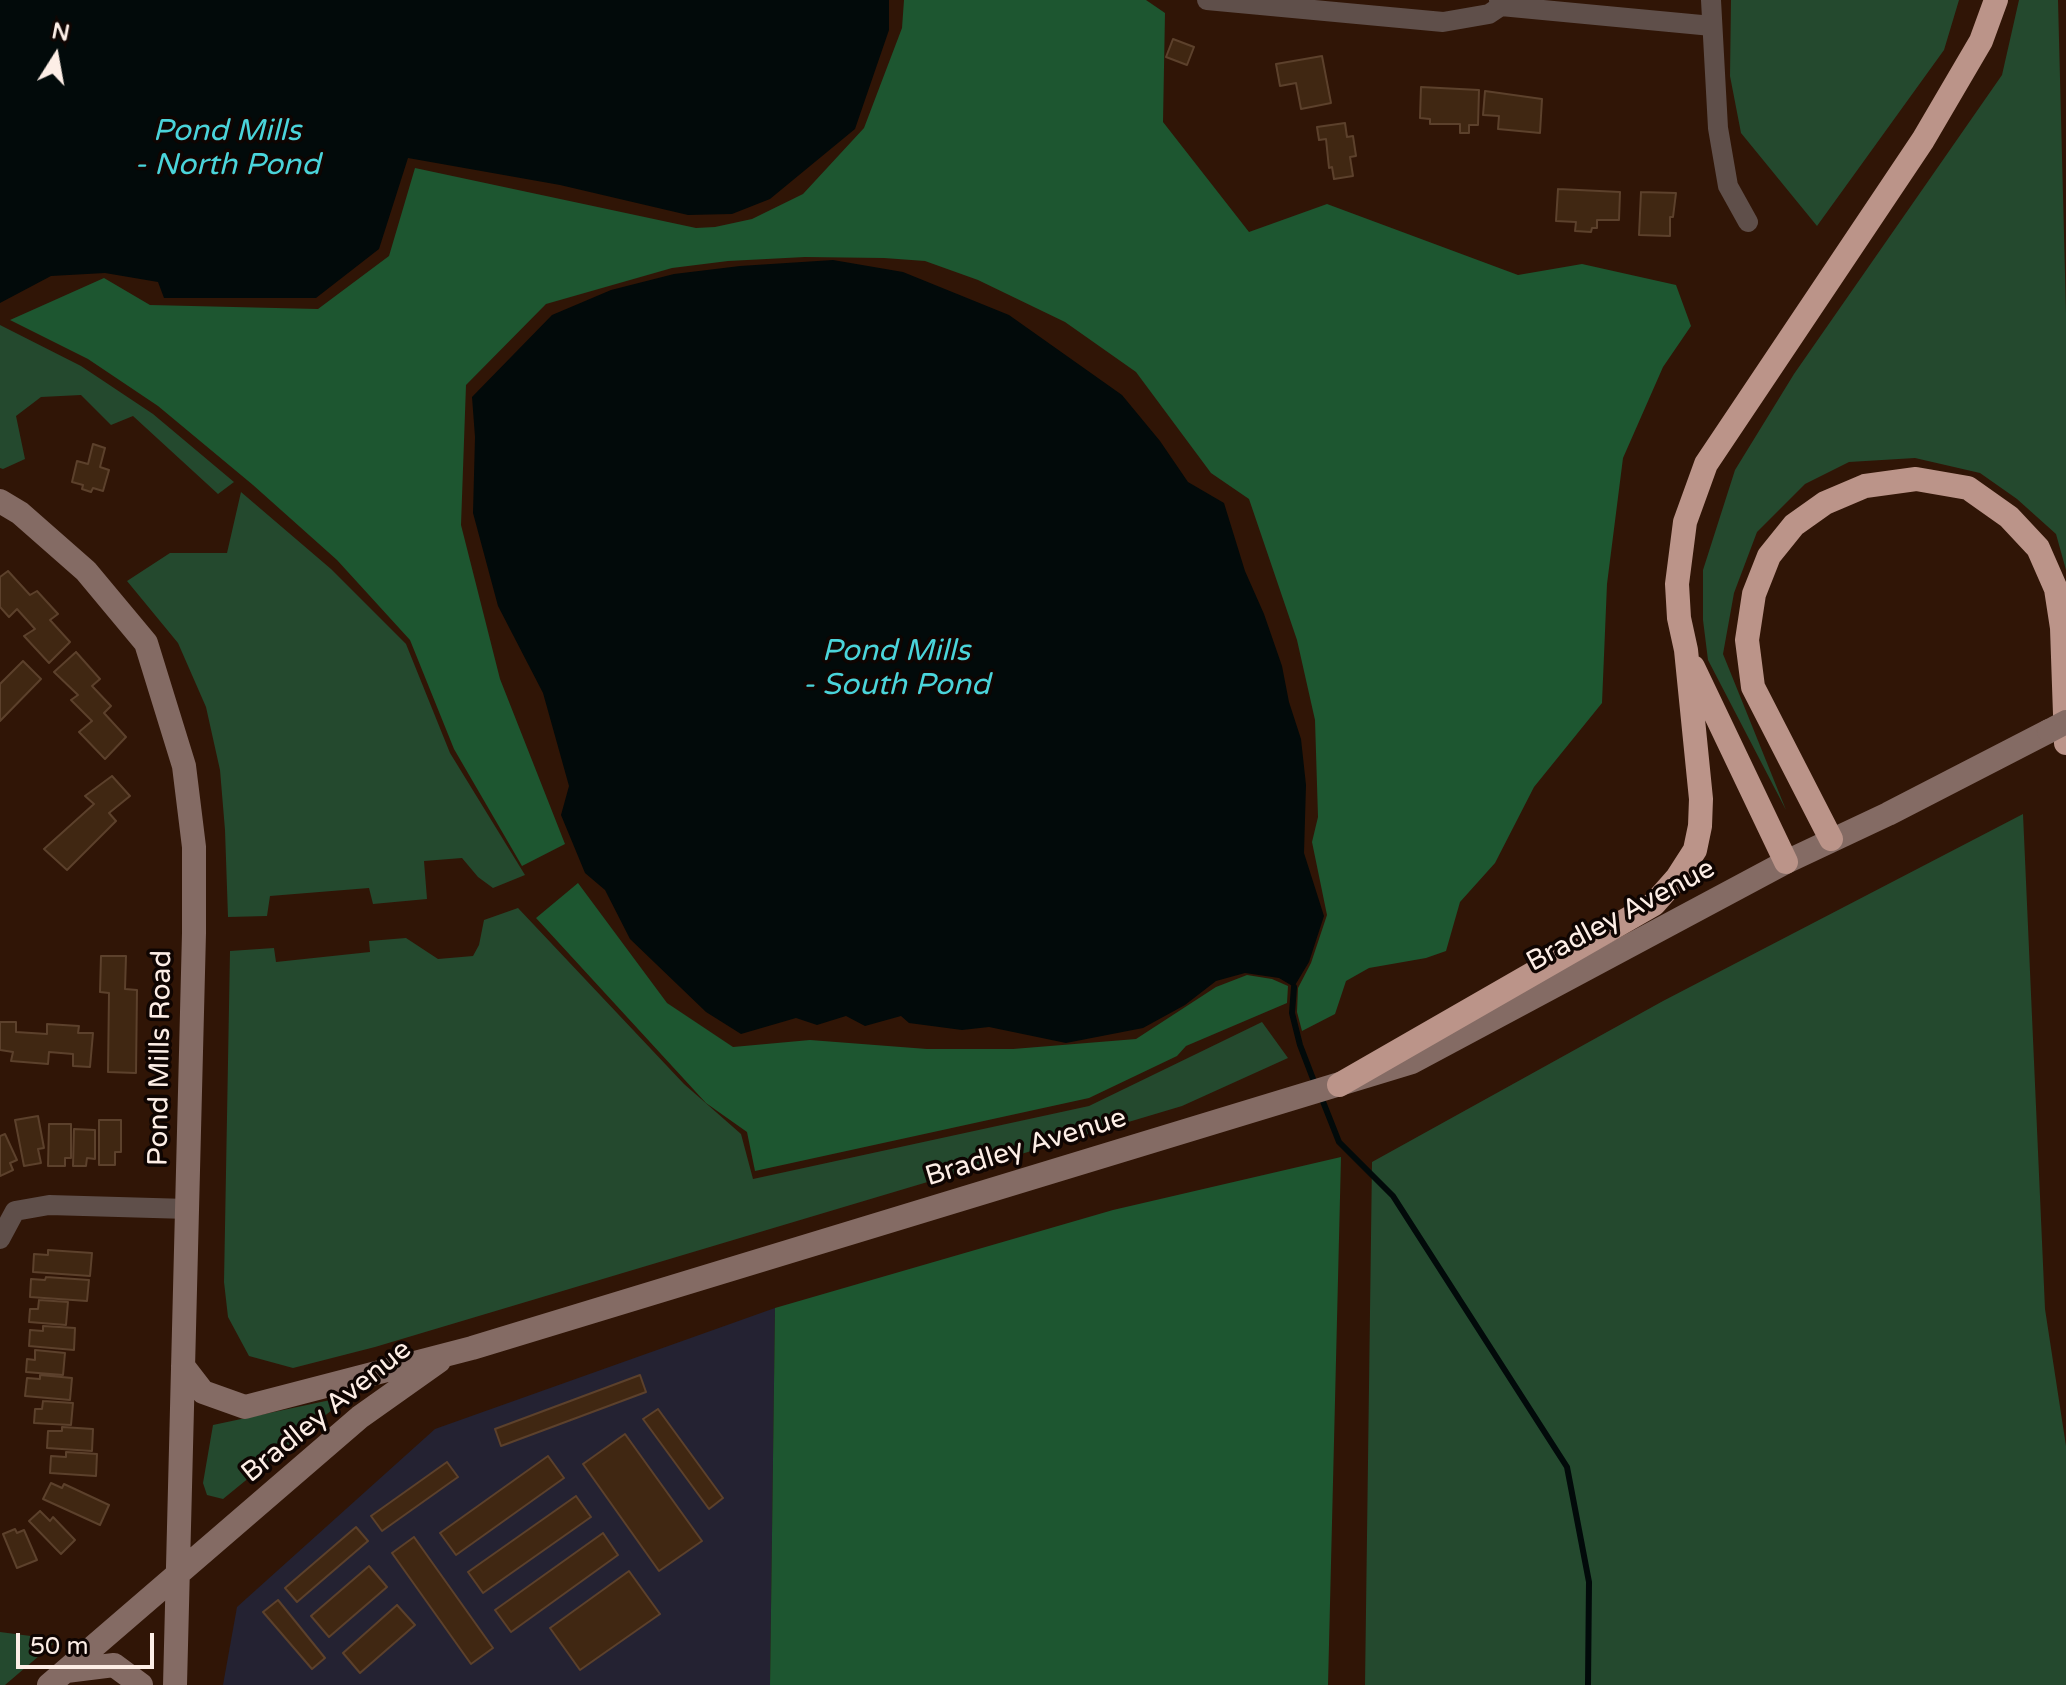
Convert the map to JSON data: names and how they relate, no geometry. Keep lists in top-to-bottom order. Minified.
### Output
{"streets":{"main road":["Bradley Avenue","Pond Mills Road"]},"crossings":[["Bradley Avenue","Pond Mills Road"]],"water":["Pond Mills - North Pond","Pond Mills - South Pond"],"scale_bar":"50 m","north":"top"}
